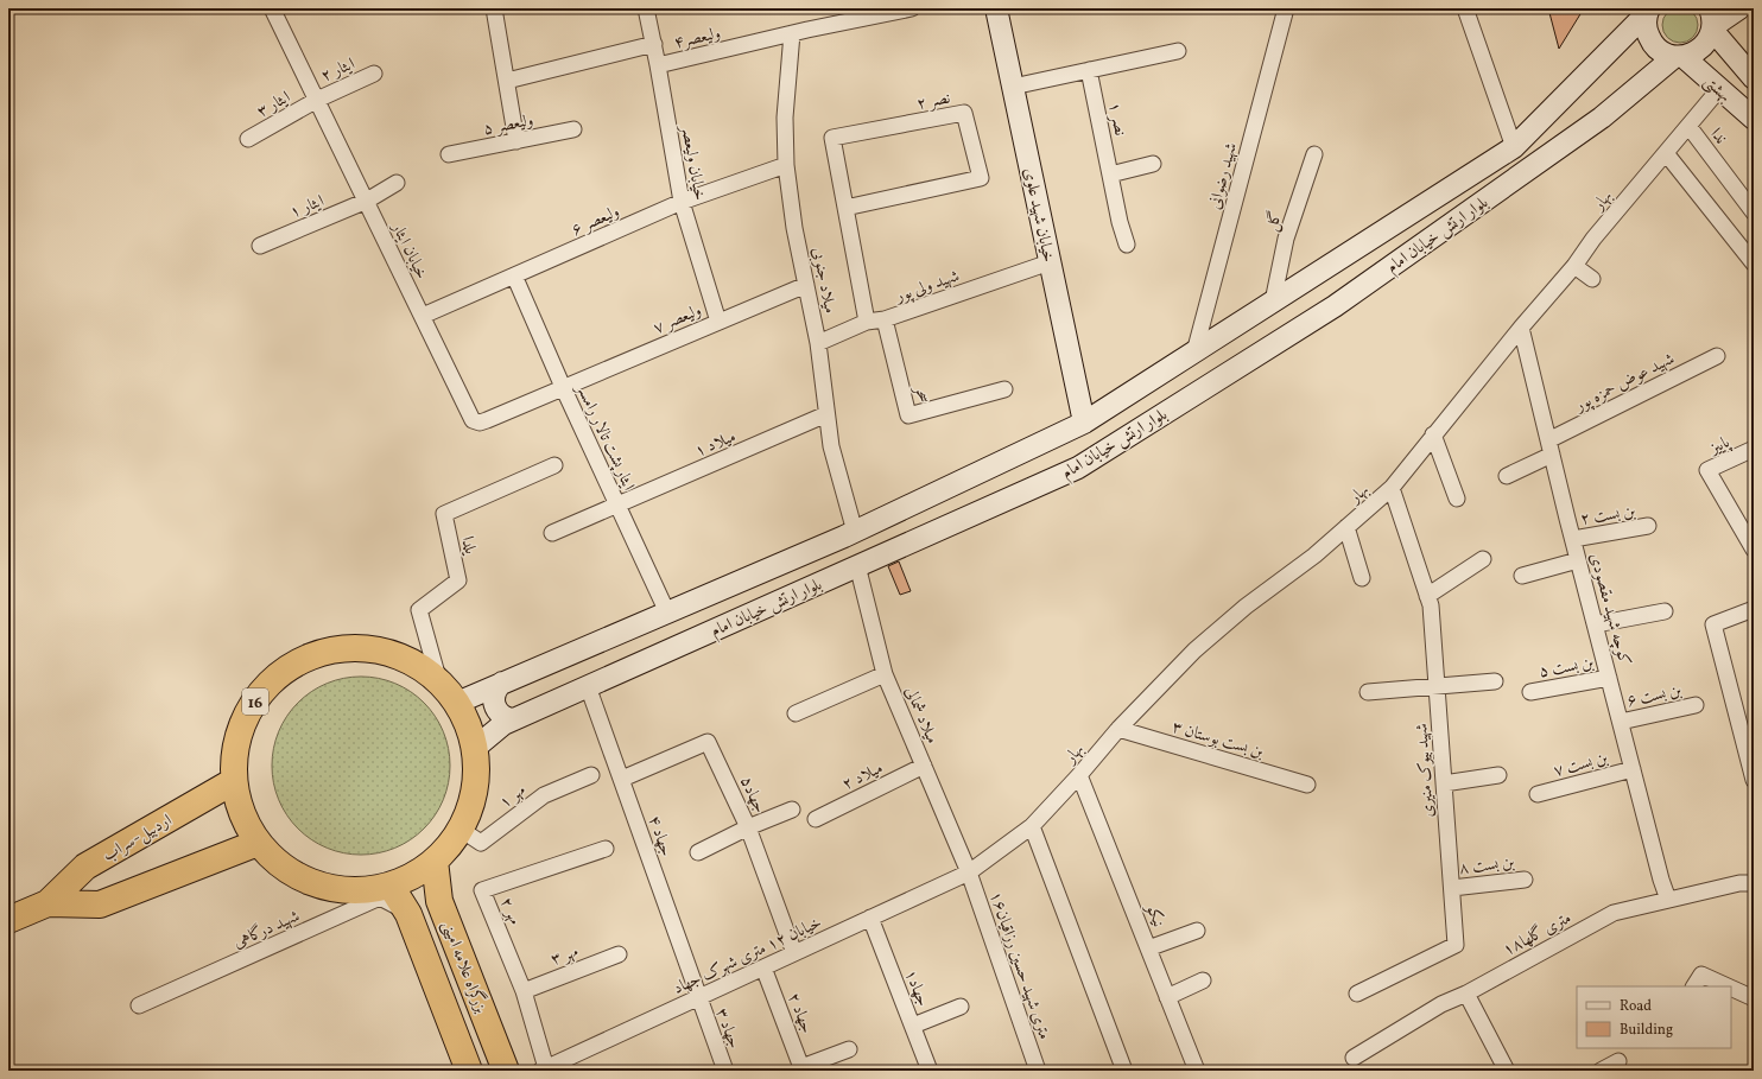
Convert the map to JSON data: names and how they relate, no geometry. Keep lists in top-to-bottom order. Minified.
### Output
{"streets":{"highway":["16","اردبیل-سراب","بزرگراه علامه امینی"],"main road":["بهشتی","خیابان شهید علوی","بلوار ارتش خیابان امام"],"street":["ولیعصر۴","ایثار ۲","نصر ۲","ایثار ۳","نصر ۱","ولیعصر ۵","ندا","خیابان ولیعصر","شهید رضوانی","بهار","ایثار ۱","ولیعصر ۶","گل","خیابان ایثار","میلاد جنوبی","شهید ولی پور","ولیعصر ۷","شهید عوض حمزه پور","سحر","ایثار پشت تالار رامسر","میلاد ۱","پاییز","بن بست ۲","یلدا","کوچه شهید مقصودی","بن بست ۵","بن بست ۶","میلاد شمالی","بن بست بوستان ۳","بن بست ۷","شهید بیوک منیری","میلاد ۲","جهاد۵","مهر ۱","جهاد ۴","بن بست ۸","مهر ۲","نیکو","شهید درگاهی","۱۸متری گلها","مهر ۳","خیابان ۱۲ متری شهرک جهاد","۱۶متری شهید حسین رزاقیان","جهاد۱","جهاد ۲","جهاد ۳"]},"crossings":[["ولیعصر۴","خیابان ولیعصر"],["ولیعصر۴","میلاد جنوبی"],["ایثار ۲","ایثار ۳"],["ایثار ۲","خیابان ایثار"],["بهشتی","بهار"],["بهشتی","بلوار ارتش خیابان امام"],["نصر ۲","شهید ولی پور"],["ایثار ۳","خیابان ایثار"],["ندا","بهار"],["خیابان ولیعصر","ولیعصر ۶"],["خیابان ولیعصر","ولیعصر ۷"],["شهید رضوانی","بلوار ارتش خیابان امام"],["بهار","کوچه شهید مقصودی"],["بهار","میلاد شمالی"],["بهار","بن بست بوستان ۳"],["بهار","شهید بیوک منیری"],["بهار","نیکو"],["بهار","خیابان ۱۲ متری شهرک جهاد"],["بهار","۱۶متری شهید حسین رزاقیان"],["ایثار ۱","خیابان ایثار"],["خیابان شهید علوی","بلوار ارتش خیابان امام"],["خیابان شهید علوی","شهید ولی پور"],["ولیعصر ۶","خیابان ایثار"],["ولیعصر ۶","میلاد جنوبی"],["ولیعصر ۶","ایثار پشت تالار رامسر"],["گل","بلوار ارتش خیابان امام"],["بلوار ارتش خیابان امام","میلاد جنوبی"],["بلوار ارتش خیابان امام","ایثار پشت تالار رامسر"],["بلوار ارتش خیابان امام","16"],["بلوار ارتش خیابان امام","میلاد شمالی"],["بلوار ارتش خیابان امام","جهاد ۴"],["خیابان ایثار","ولیعصر ۷"],["خیابان ایثار","ایثار پشت تالار رامسر"],["میلاد جنوبی","شهید ولی پور"],["میلاد جنوبی","ولیعصر ۷"],["میلاد جنوبی","میلاد ۱"],["شهید ولی پور","سحر"],["ولیعصر ۷","ایثار پشت تالار رامسر"],["شهید عوض حمزه پور","کوچه شهید مقصودی"],["ایثار پشت تالار رامسر","میلاد ۱"],["بن بست ۲","کوچه شهید مقصودی"],["یلدا","16"],["کوچه شهید مقصودی","بن بست ۵"],["کوچه شهید مقصودی","بن بست ۶"],["کوچه شهید مقصودی","بن بست ۷"],["کوچه شهید مقصودی","۱۸متری گلها"],["16","مهر ۱"],["16","اردبیل-سراب"],["16","بزرگراه علامه امینی"],["میلاد شمالی","میلاد ۲"],["میلاد شمالی","خیابان ۱۲ متری شهرک جهاد"],["میلاد شمالی","۱۶متری شهید حسین رزاقیان"],["شهید بیوک منیری","بن بست ۸"],["جهاد۵","جهاد ۴"],["جهاد۵","خیابان ۱۲ متری شهرک جهاد"],["جهاد ۴","خیابان ۱۲ متری شهرک جهاد"],["جهاد ۴","جهاد ۳"],["مهر ۲","مهر ۳"],["مهر ۲","خیابان ۱۲ متری شهرک جهاد"],["شهید درگاهی","بزرگراه علامه امینی"],["خیابان ۱۲ متری شهرک جهاد","۱۶متری شهید حسین رزاقیان"],["خیابان ۱۲ متری شهرک جهاد","جهاد۱"],["خیابان ۱۲ متری شهرک جهاد","جهاد ۲"],["خیابان ۱۲ متری شهرک جهاد","جهاد ۳"]],"legend":["Road","Building"]}
